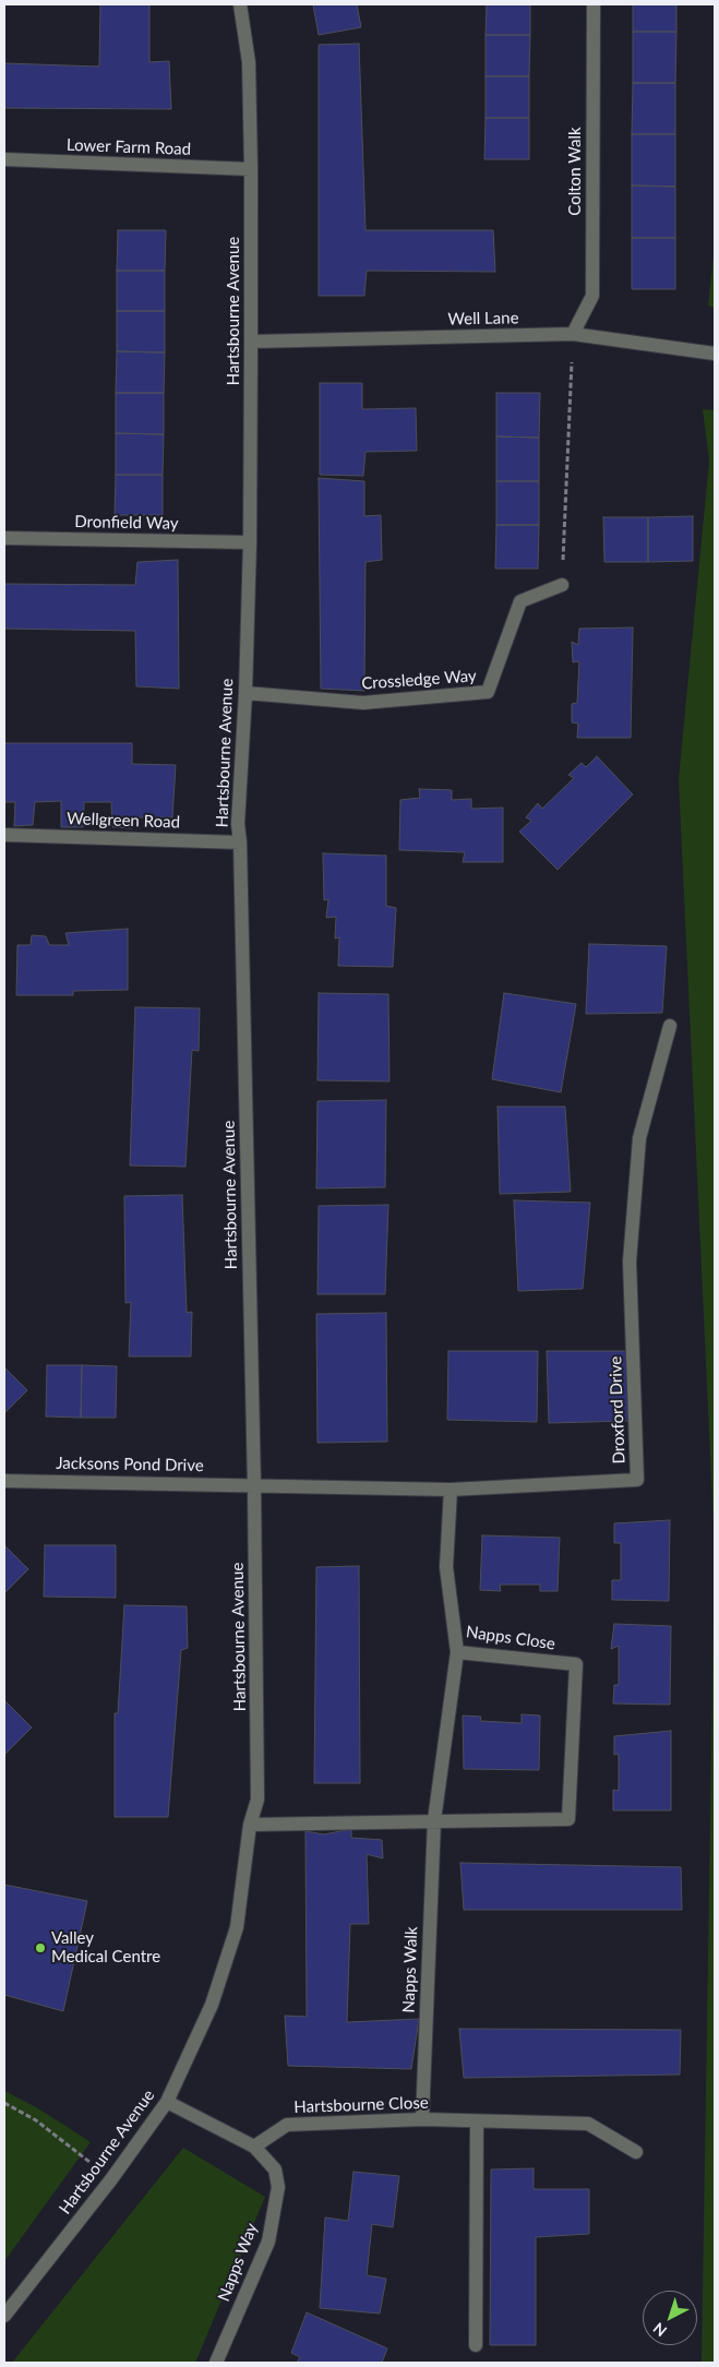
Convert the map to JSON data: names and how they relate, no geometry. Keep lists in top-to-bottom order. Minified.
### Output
{"streets":{"street":["Lower Farm Road","Colton Walk","Hartsbourne Avenue","Well Lane","Dronfield Way","Crossledge Way","Wellgreen Road","Droxford Drive","Jacksons Pond Drive","Napps Close","Napps Walk","Hartsbourne Close","Napps Way"]},"crossings":[["Lower Farm Road","Hartsbourne Avenue"],["Colton Walk","Well Lane"],["Hartsbourne Avenue","Well Lane"],["Hartsbourne Avenue","Dronfield Way"],["Hartsbourne Avenue","Crossledge Way"],["Hartsbourne Avenue","Wellgreen Road"],["Hartsbourne Avenue","Droxford Drive"],["Hartsbourne Avenue","Jacksons Pond Drive"],["Hartsbourne Avenue","Napps Way"],["Droxford Drive","Jacksons Pond Drive"],["Droxford Drive","Napps Close"],["Napps Close","Napps Walk"],["Napps Walk","Hartsbourne Close"],["Hartsbourne Close","Napps Way"]],"places":["Valley Medical Centre"],"north":"bottom left"}
